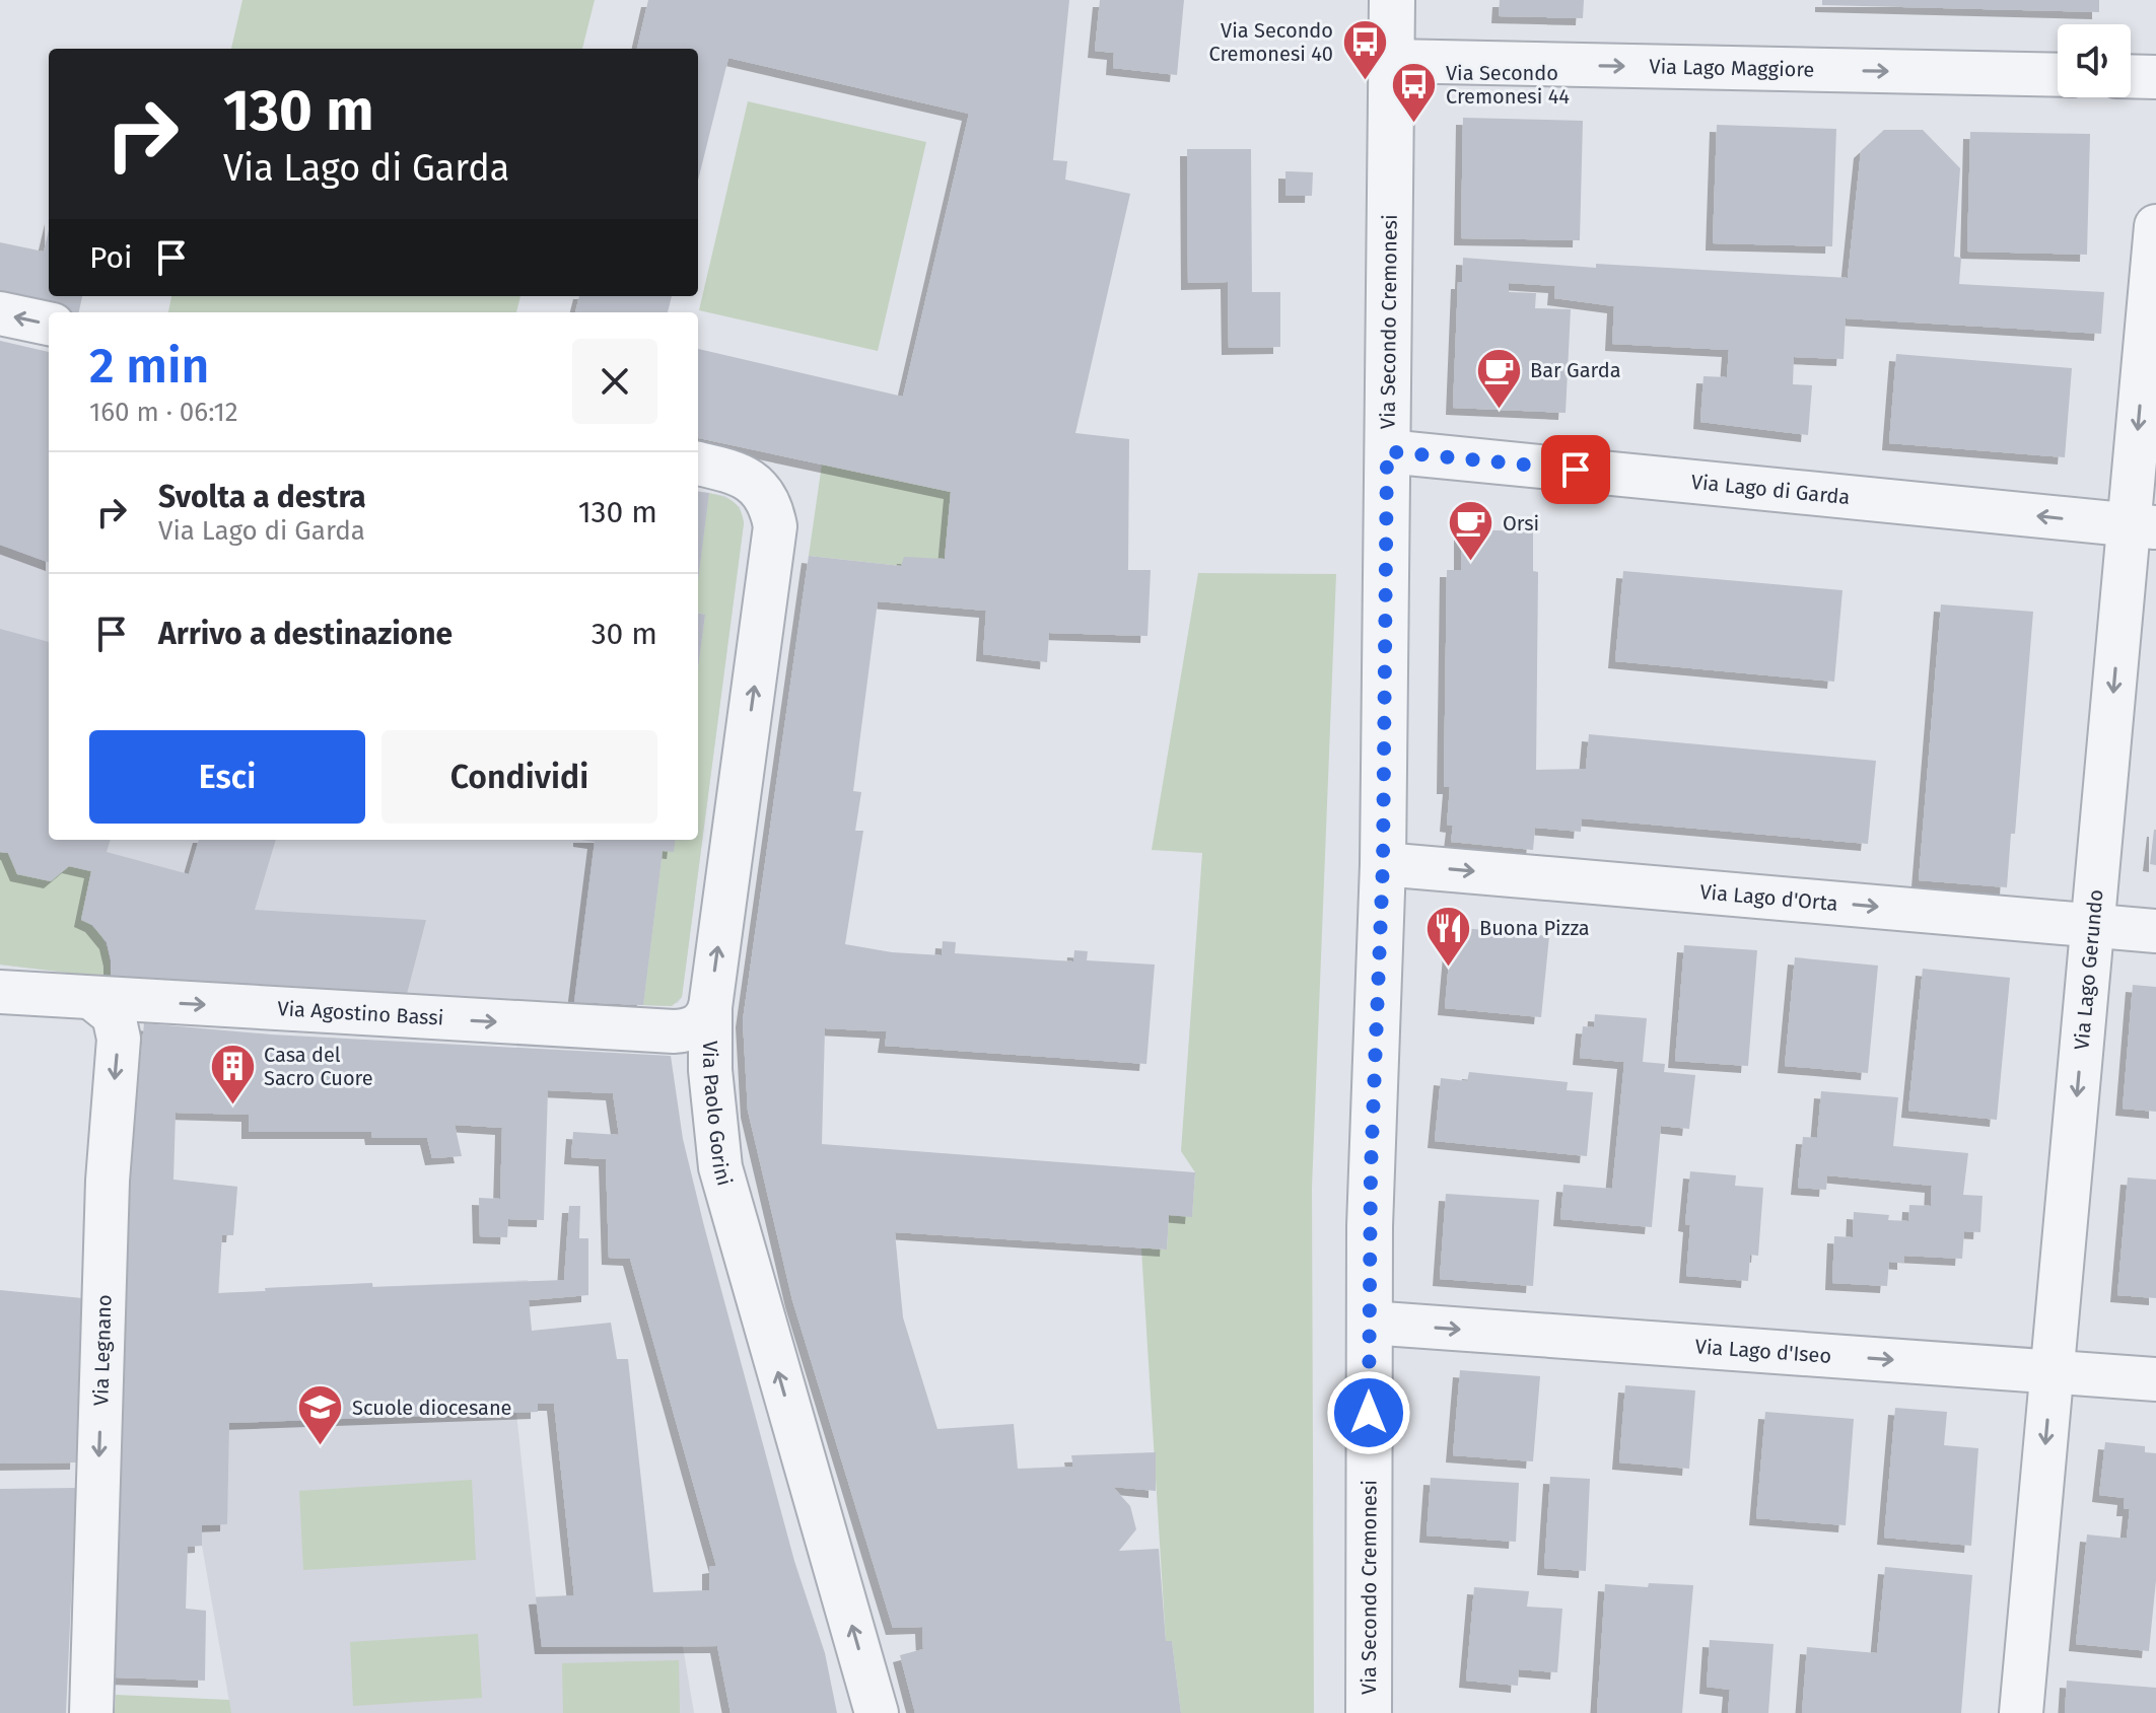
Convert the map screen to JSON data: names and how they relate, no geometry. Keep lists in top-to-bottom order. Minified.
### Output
{"streets":{"street":["Via Lago Maggiore","Via Secondo Cremonesi","Via Lago di Garda","Via Lago d'Orta","Via Lago Gerundo","Via Agostino Bassi","Via Paolo Gorini","Via Legnano","Via Lago d'Iseo"]},"crossings":[["Via Lago Maggiore","Via Secondo Cremonesi"],["Via Secondo Cremonesi","Via Lago di Garda"],["Via Secondo Cremonesi","Via Lago d'Orta"],["Via Secondo Cremonesi","Via Lago d'Iseo"],["Via Lago di Garda","Via Lago Gerundo"],["Via Lago d'Orta","Via Lago Gerundo"],["Via Lago Gerundo","Via Lago d'Iseo"],["Via Agostino Bassi","Via Paolo Gorini"],["Via Agostino Bassi","Via Legnano"]],"one_way":["Via Lago Maggiore","Via Lago di Garda","Via Lago d'Orta","Via Lago Gerundo","Via Agostino Bassi","Via Paolo Gorini","Via Legnano","Via Lago d'Iseo"],"places":{"bus stop":["Via Secondo Cremonesi 40","Via Secondo Cremonesi 44"],"cafe":["Bar Garda","Orsi"],"restaurant":["Buona Pizza"],"building":["Casa del Sacro Cuore"],"school or university":["Scuole diocesane"]},"page":{"turn":["130 m","Via Lago di Garda"],"then":"Poi","heading":["2 min","160 m · 06:12"],"list":[{"name":"Svolta a destra","note":"Via Lago di Garda","value":"130 m"},{"name":"Arrivo a destinazione","value":"30 m"}],"buttons":["Esci","Condividi"]}}
